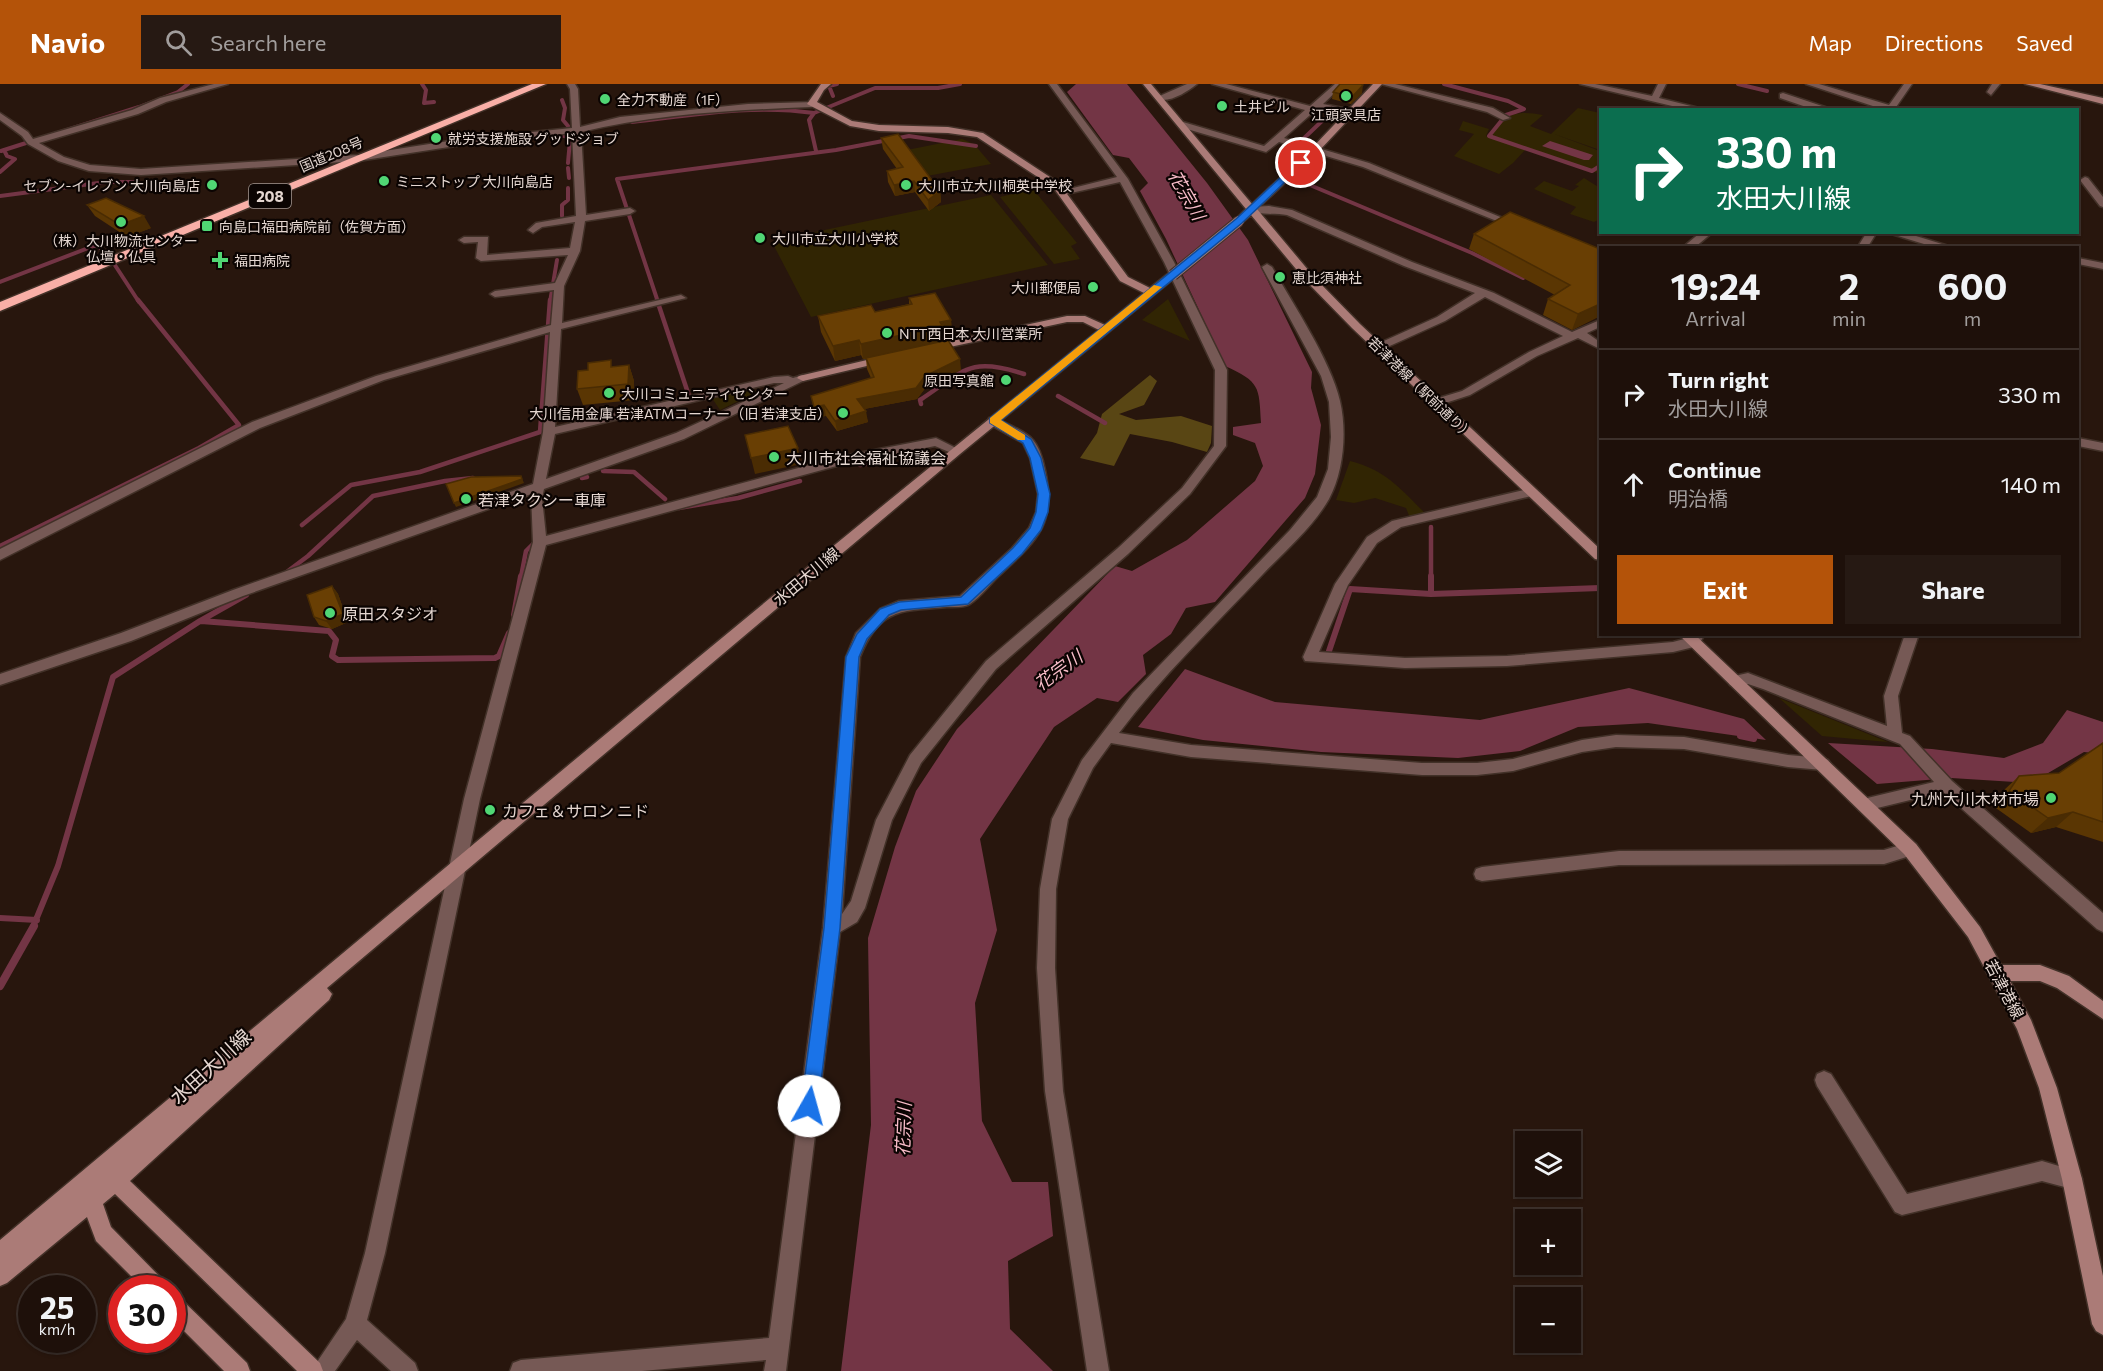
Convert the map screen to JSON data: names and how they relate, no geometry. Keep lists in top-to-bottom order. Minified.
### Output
{"streets":{"highway":["国道208号","208"],"main road":["若津港線（駅前通り）","水田大川線","若津港線"]},"crossings":[["若津港線（駅前通り）","水田大川線"]],"water":["花宗川"],"places":{"other":["江頭家具店","全力不動産（1F）","土井ビル","就労支援施設 グッドジョブ","ミニストップ 大川向島店","セブン-イレブン 大川向島店","大川市立大川桐英中学校","（株）大川物流センター 仏壇・仏具","大川市立大川小学校","恵比須神社","大川郵便局","NTT西日本 大川営業所","原田写真館","大川コミュニティセンター","大川信用金庫 若津ATMコーナー（旧 若津支店）","大川市社会福祉協議会","若津タクシー車庫","原田スタジオ","九州大川木材市場","カフェ＆サロン ニド"],"transit":["向島口福田病院前（佐賀方面）"],"health":["福田病院"]},"page":{"header":"Navio","search":"Search here","nav":["Map","Directions","Saved"],"turn":["330 m","水田大川線"],"eta":["19:24","Arrival","2","min","600","m"],"list":[{"name":"Turn right","note":"水田大川線","value":"330 m"},{"name":"Continue","note":"明治橋","value":"140 m"}],"buttons":["Exit","Share"],"map_buttons":["+","−"],"speed":"25 km/h","limit":"30"}}
